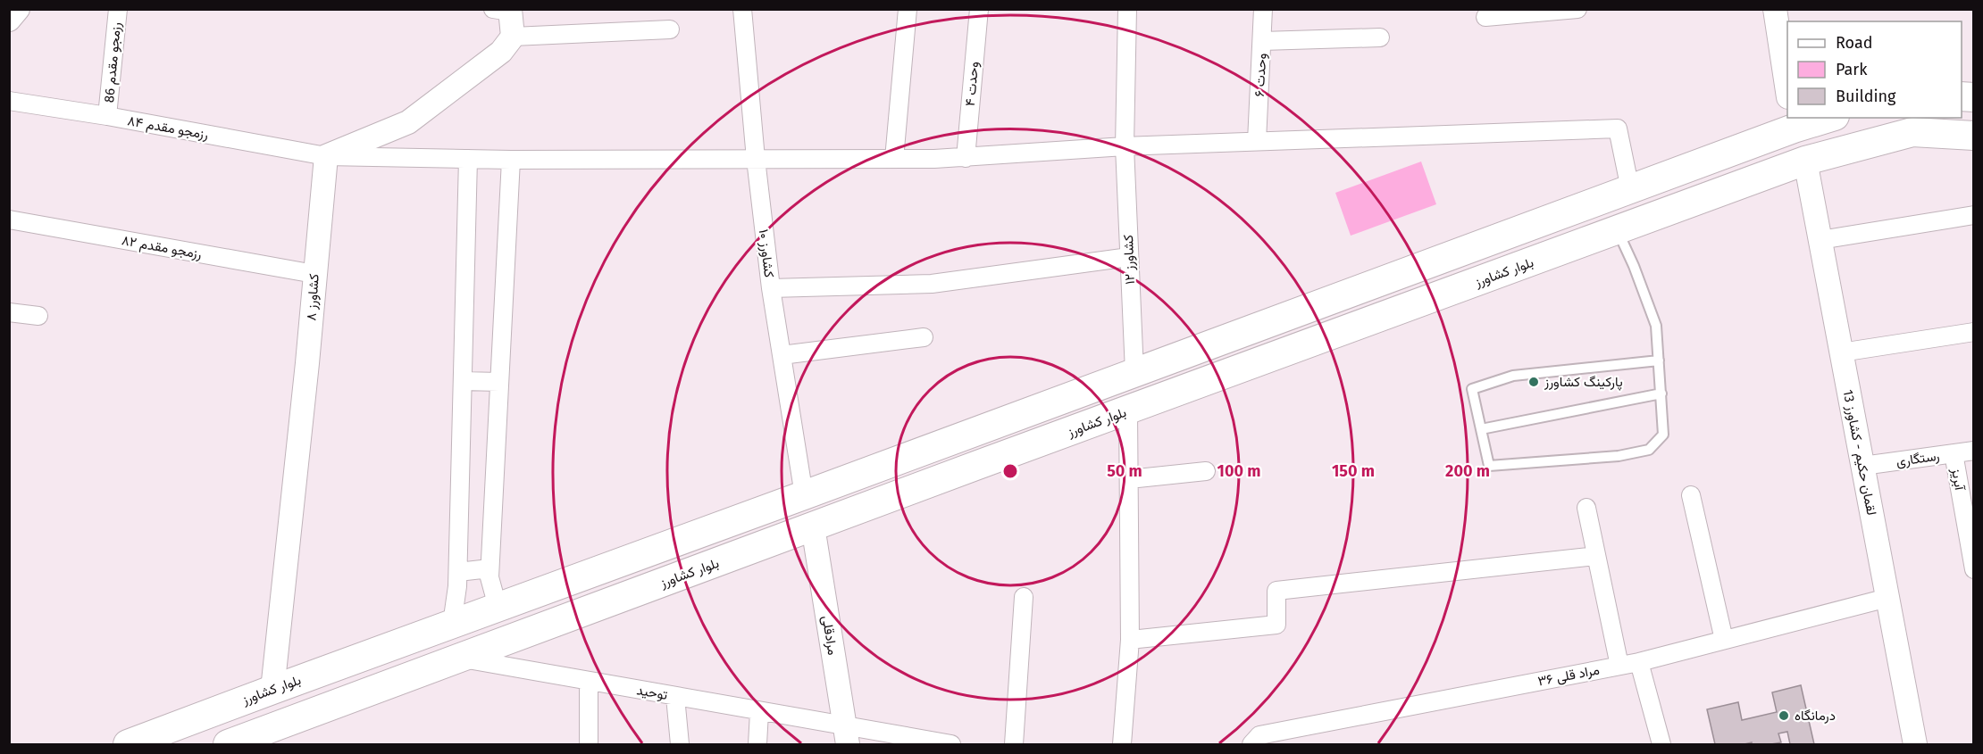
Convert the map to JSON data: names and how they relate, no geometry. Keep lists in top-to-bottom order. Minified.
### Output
{"streets":{"main road":["بلوار کشاورز"],"street":["رزمجو مقدم 86","وحدت ۶","وحدت ۴","رزمجو مقدم ۸۴","رزمجو مقدم ۸۲","کشاورز ۱۰","کشاورز ۱۲","کشاورز ۸","لقمان حکیم - کشاورز 13","رستگاری","آبریز","مرادقلی","مراد قلی ۳۶","توحید"]},"crossings":[["رزمجو مقدم 86","رزمجو مقدم ۸۴"],["وحدت ۶","رزمجو مقدم ۸۴"],["وحدت ۴","رزمجو مقدم ۸۴"],["رزمجو مقدم ۸۴","کشاورز ۱۰"],["رزمجو مقدم ۸۴","کشاورز ۱۲"],["رزمجو مقدم ۸۴","بلوار کشاورز"],["رزمجو مقدم ۸۴","کشاورز ۸"],["رزمجو مقدم ۸۲","کشاورز ۸"],["کشاورز ۱۰","بلوار کشاورز"],["کشاورز ۱۲","بلوار کشاورز"],["بلوار کشاورز","کشاورز ۸"],["بلوار کشاورز","لقمان حکیم - کشاورز 13"],["بلوار کشاورز","مرادقلی"],["بلوار کشاورز","توحید"],["لقمان حکیم - کشاورز 13","رستگاری"],["لقمان حکیم - کشاورز 13","مراد قلی ۳۶"],["رستگاری","آبریز"],["مرادقلی","توحید"]],"places":["پارکینگ کشاورز","درمانگاه"],"legend":["Road","Park","Building"],"rings":["50 m","100 m","150 m","200 m"]}
